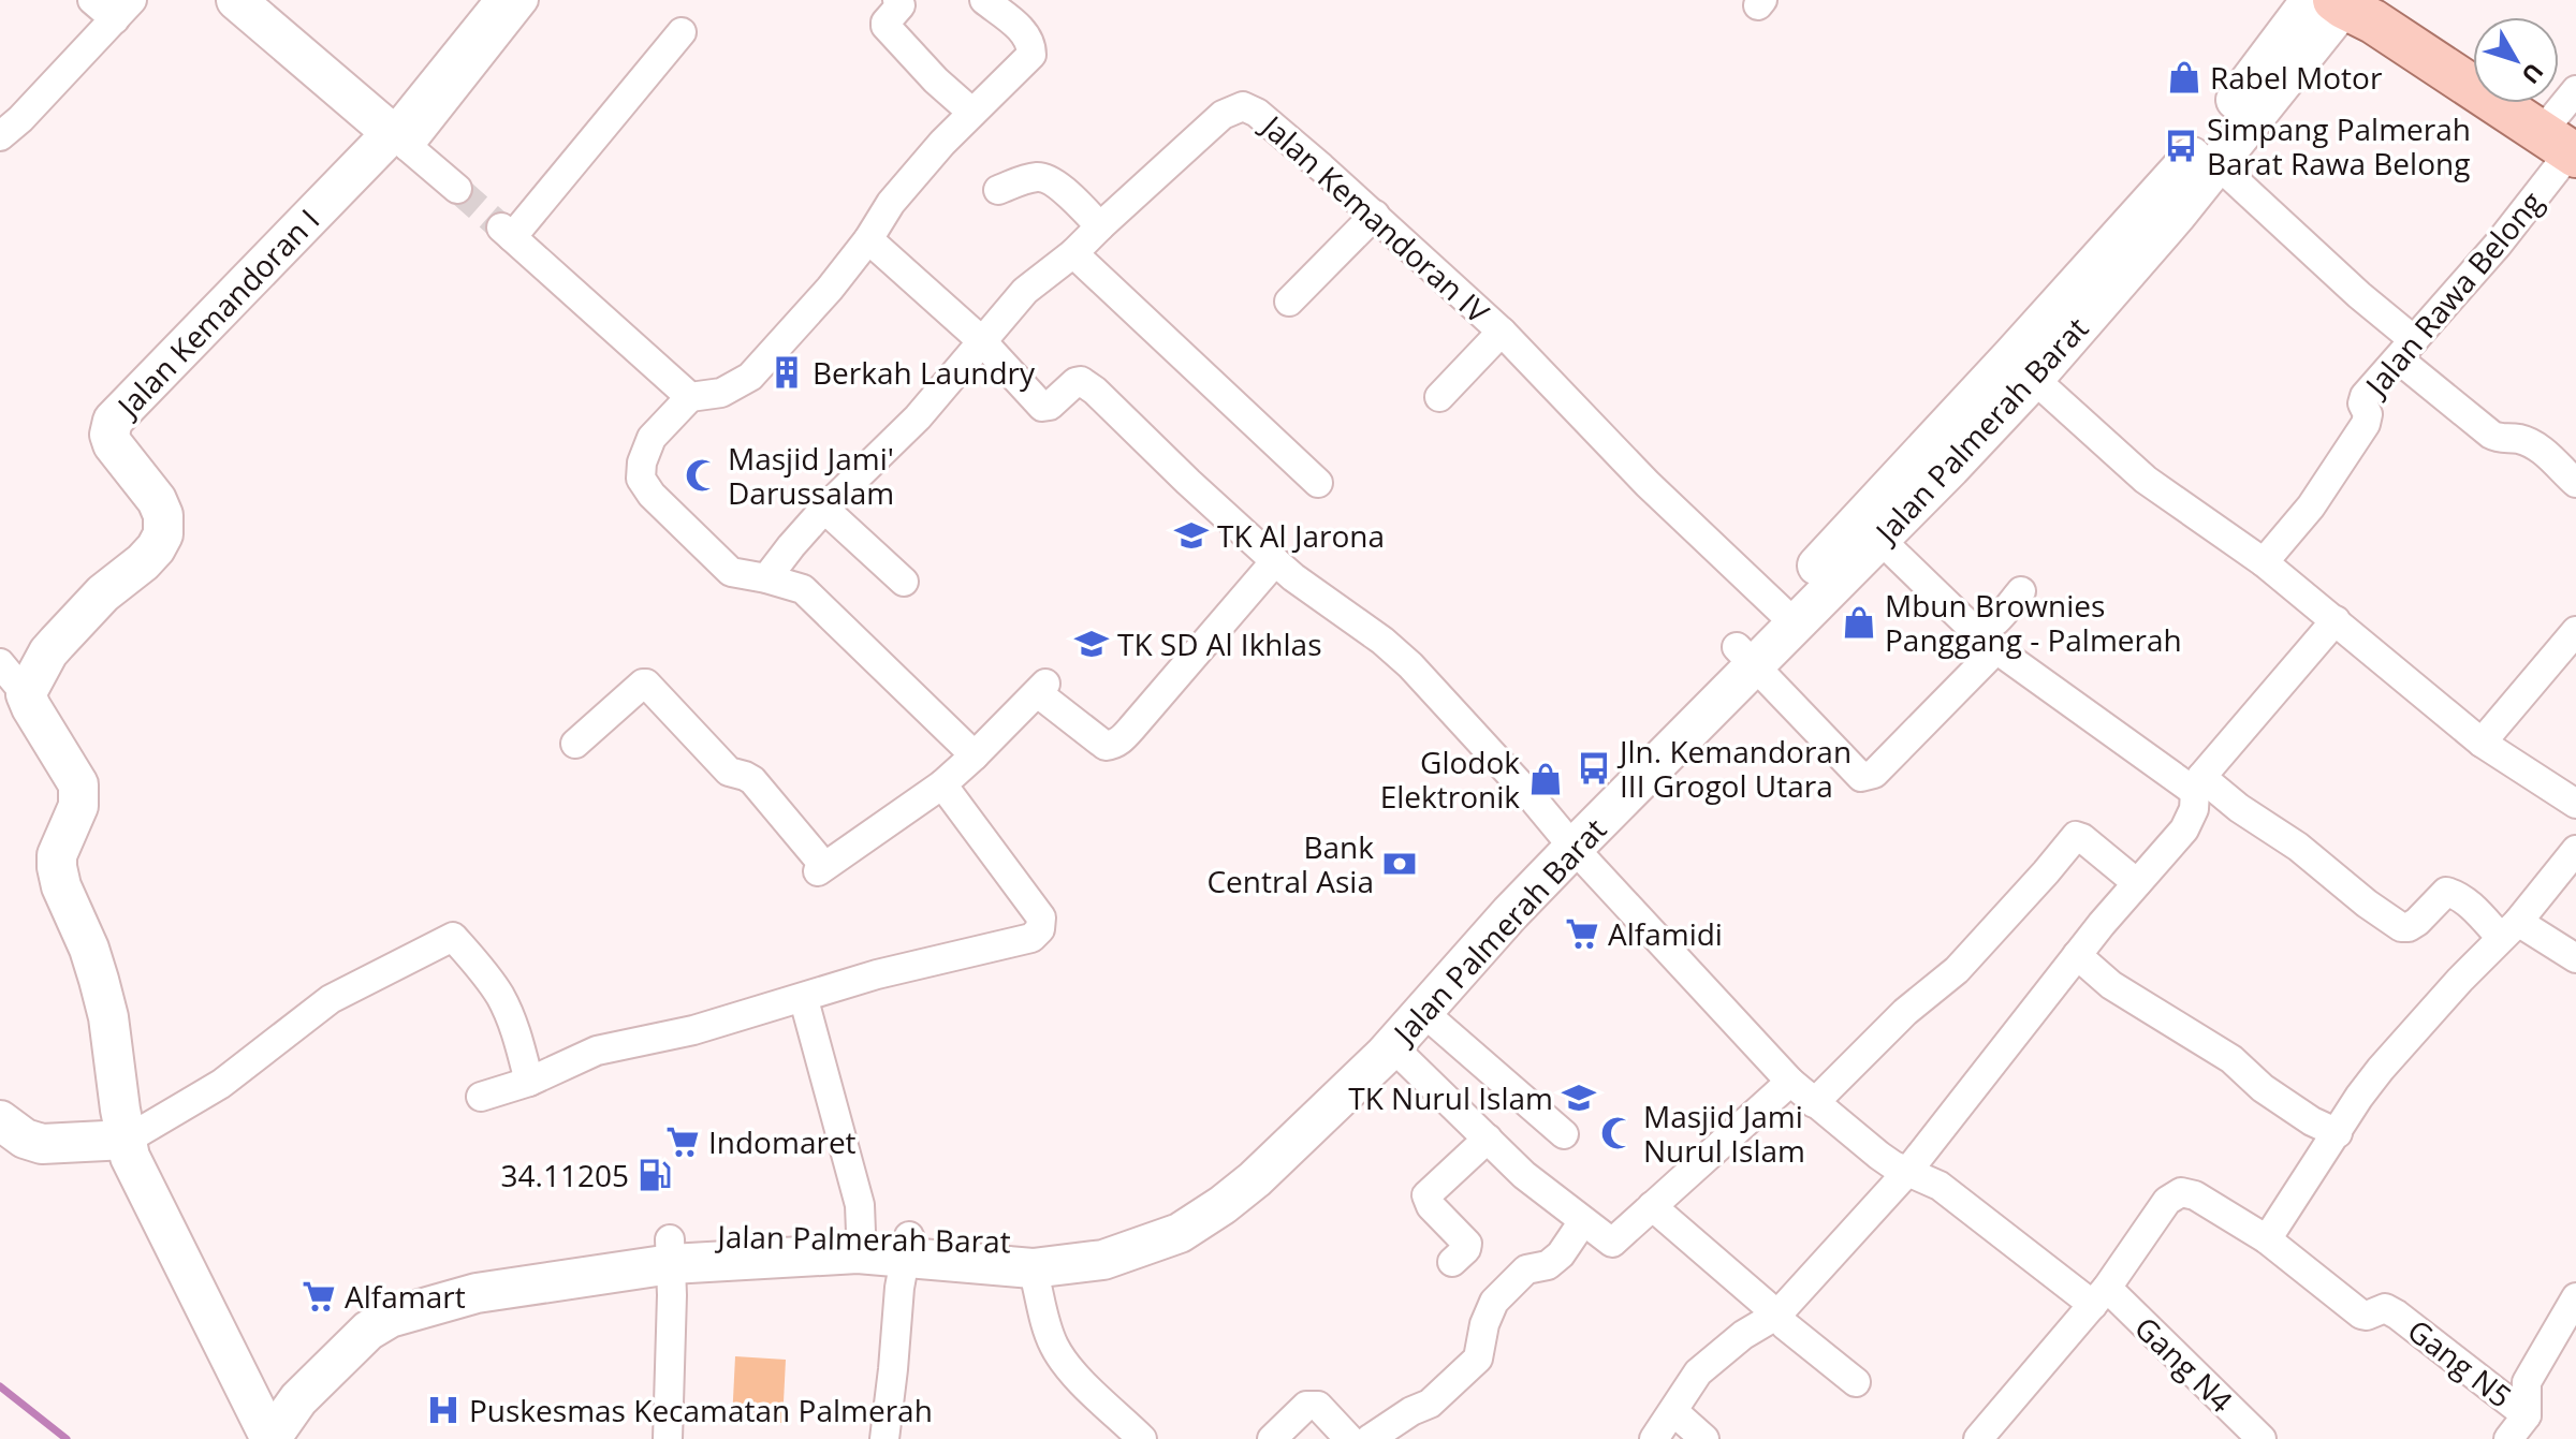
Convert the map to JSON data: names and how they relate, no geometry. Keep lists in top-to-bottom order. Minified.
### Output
{"streets":{"main road":["Jalan Kemandoran I","Jalan Palmerah Barat"],"street":["Jalan Kemandoran IV","Jalan Rawa Belong","Gang N5","Gang N4"]},"crossings":[["Jalan Kemandoran IV","Jalan Palmerah Barat"],["Jalan Kemandoran IV","Gang N4"],["Jalan Palmerah Barat","Gang N4"],["Gang N5","Gang N4"]],"places":{"shop":["Rabel Motor","Mbun Brownies Panggang - Palmerah","Glodok Elektronik"],"bus stop":["Simpang Palmerah Barat Rawa Belong","Jln. Kemandoran III Grogol Utara"],"building":["Berkah Laundry"],"mosque":["Masjid Jami' Darussalam","Masjid Jami Nurul Islam"],"school or university":["TK Al Jarona","TK SD Al Ikhlas","TK Nurul Islam"],"bank":["Bank Central Asia"],"supermarket":["Alfamidi","Indomaret","Alfamart"],"fuel station":["34.11205"],"hospital":["Puskesmas Kecamatan Palmerah"]},"north":"bottom right"}
